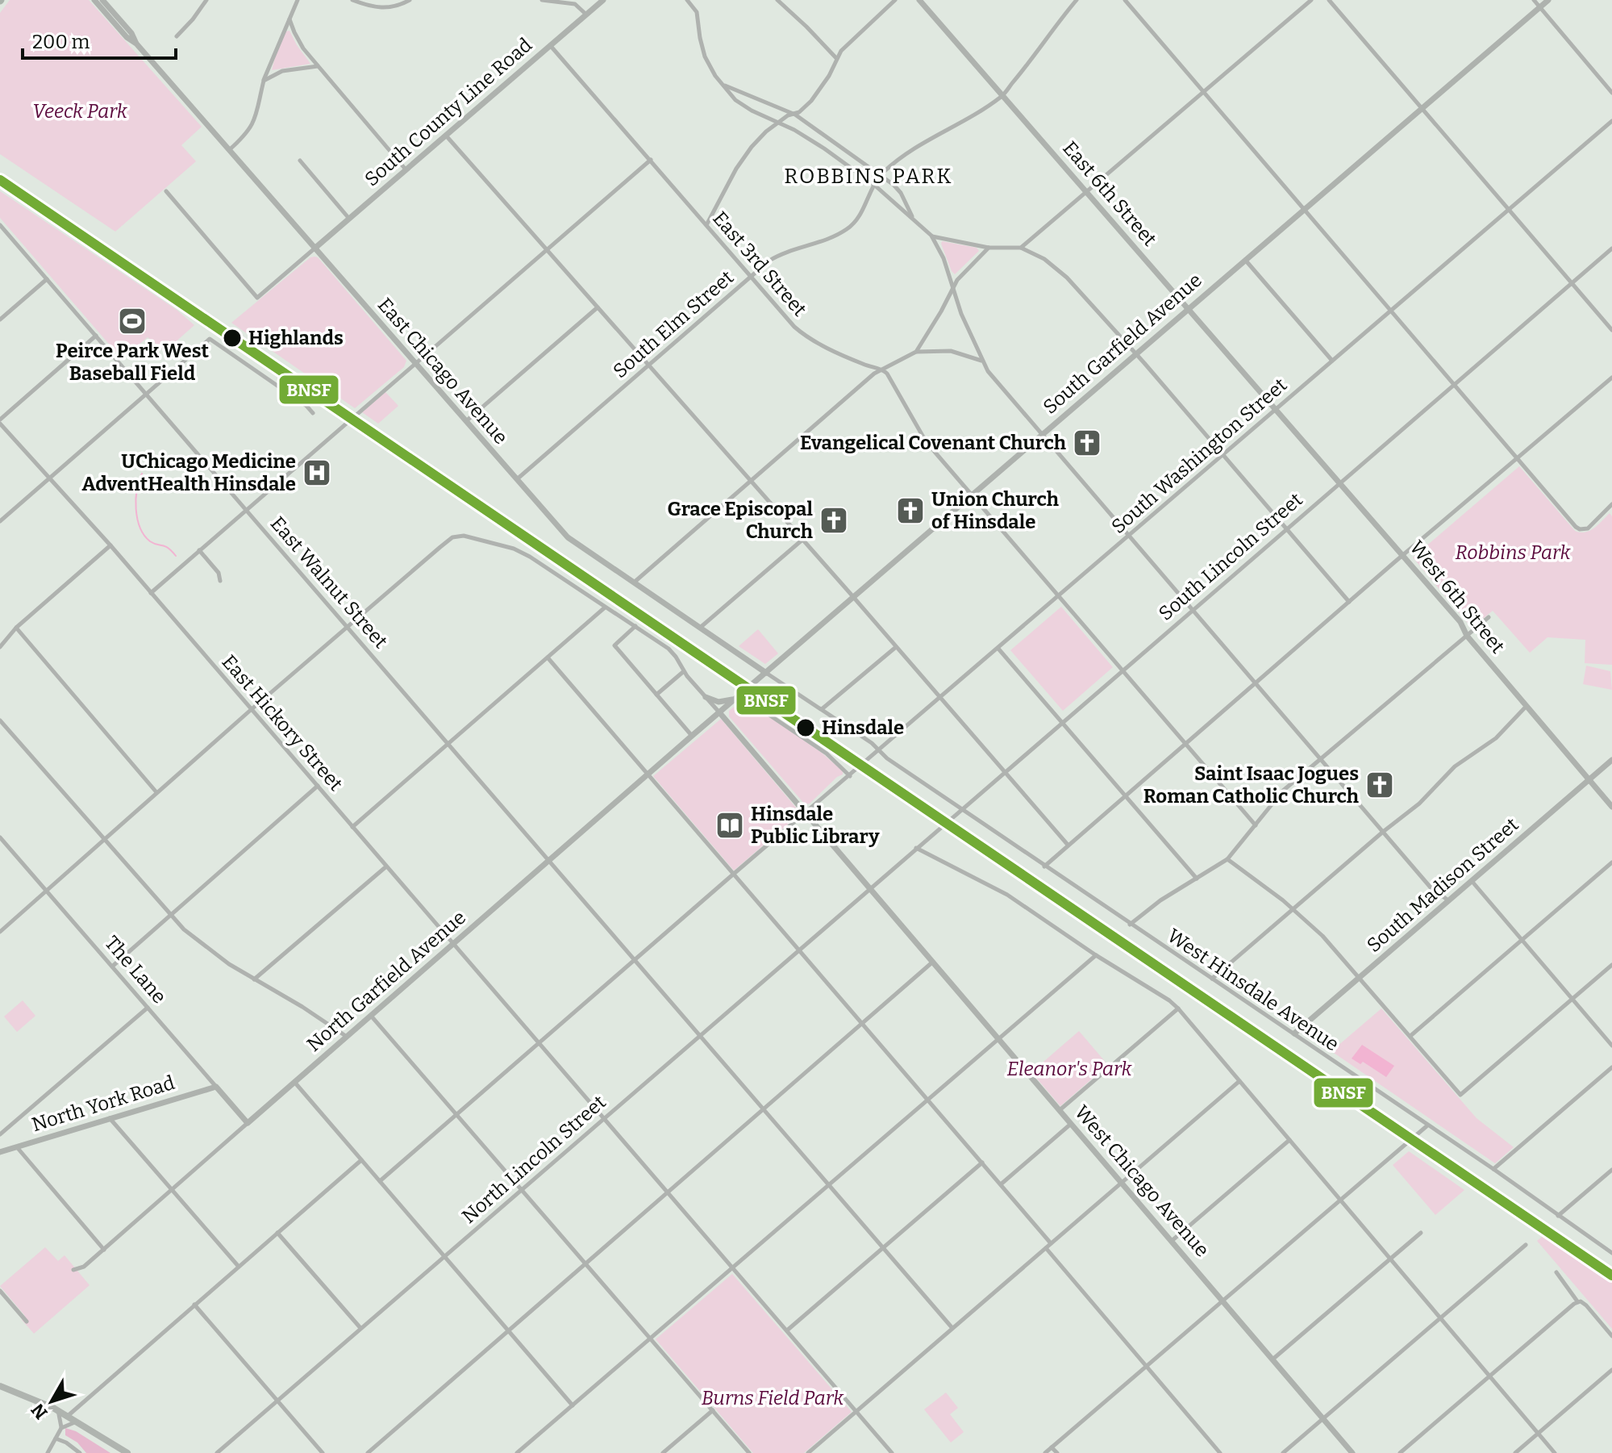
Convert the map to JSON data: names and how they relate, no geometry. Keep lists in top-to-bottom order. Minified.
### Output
{"streets":{"main road":["South County Line Road","East 6th Street","South Garfield Avenue","East Chicago Avenue","West 6th Street","South Madison Street","The Lane","North Garfield Avenue","North York Road","West Chicago Avenue"],"street":["East 3rd Street","South Elm Street","South Washington Street","South Lincoln Street","East Walnut Street","East Hickory Street","West Hinsdale Avenue","North Lincoln Street"]},"crossings":[["South County Line Road","East 3rd Street"],["South County Line Road","East Chicago Avenue"],["East 6th Street","South Elm Street"],["East 6th Street","South Garfield Avenue"],["East 6th Street","South Washington Street"],["East 6th Street","West 6th Street"],["East 3rd Street","South Elm Street"],["South Elm Street","East Chicago Avenue"],["South Garfield Avenue","East Chicago Avenue"],["South Garfield Avenue","North Garfield Avenue"],["South Garfield Avenue","West Hinsdale Avenue"],["East Chicago Avenue","West Hinsdale Avenue"],["South Washington Street","East Walnut Street"],["South Washington Street","West 6th Street"],["South Washington Street","East Hickory Street"],["South Washington Street","West Hinsdale Avenue"],["South Washington Street","West Chicago Avenue"],["South Lincoln Street","West 6th Street"],["South Lincoln Street","West Hinsdale Avenue"],["South Lincoln Street","North Lincoln Street"],["South Lincoln Street","West Chicago Avenue"],["East Walnut Street","North Garfield Avenue"],["East Walnut Street","North Lincoln Street"],["West 6th Street","South Madison Street"],["East Hickory Street","North Garfield Avenue"],["East Hickory Street","North Lincoln Street"],["South Madison Street","West Hinsdale Avenue"],["The Lane","North Garfield Avenue"],["The Lane","North York Road"],["North Lincoln Street","West Chicago Avenue"]],"districts":["ROBBINS PARK"],"parks":["Veeck Park","Robbins Park","Eleanor's Park","Burns Field Park"],"places":{"sports":["Peirce Park West Baseball Field"],"other":["Highlands","Hinsdale"],"church":["Evangelical Covenant Church","Union Church of Hinsdale","Grace Episcopal Church","Saint Isaac Jogues Roman Catholic Church"],"hospital":["UChicago Medicine AdventHealth Hinsdale"],"library":["Hinsdale Public Library"]},"lines":["transit line BNSF"],"scale_bar":"200 m","north":"bottom left"}
